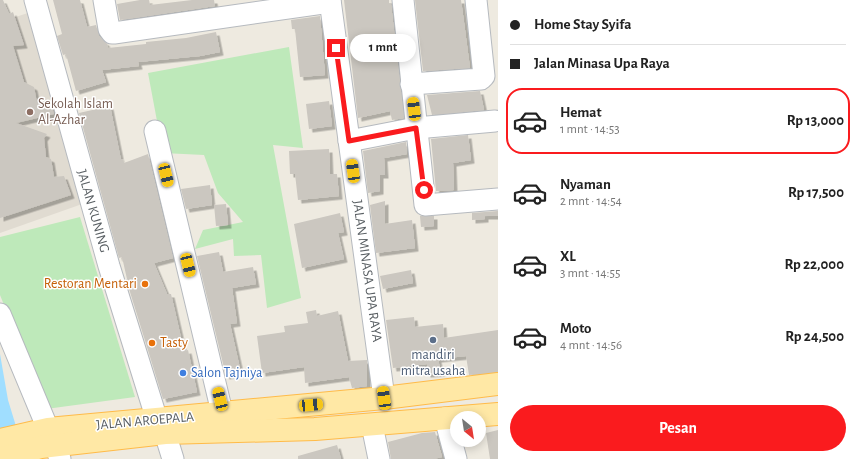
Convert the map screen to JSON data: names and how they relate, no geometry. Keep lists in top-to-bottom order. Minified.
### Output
{"streets":{"main road":["JALAN AROEPALA"],"street":["JALAN KUNING","JALAN MINASA UPA RAYA"]},"crossings":[["JALAN KUNING","JALAN AROEPALA"],["JALAN MINASA UPA RAYA","JALAN AROEPALA"]],"places":["Sekolah Islam Al-Azhar","Restoran Mentari","mandiri mitra usaha","Tasty","Salon Tajniya"],"north":"bottom right","page":{"banner":["Home Stay Syifa","Jalan Minasa Upa Raya"],"bubble":"1 mnt","list":[{"name":"Hemat","note":"1 mnt · 14:53","value":"Rp 13,000"},{"name":"Nyaman","note":"2 mnt · 14:54","value":"Rp 17,500"},{"name":"XL","note":"3 mnt · 14:55","value":"Rp 22,000"},{"name":"Moto","note":"4 mnt · 14:56","value":"Rp 24,500"}],"buttons":"Pesan"}}
